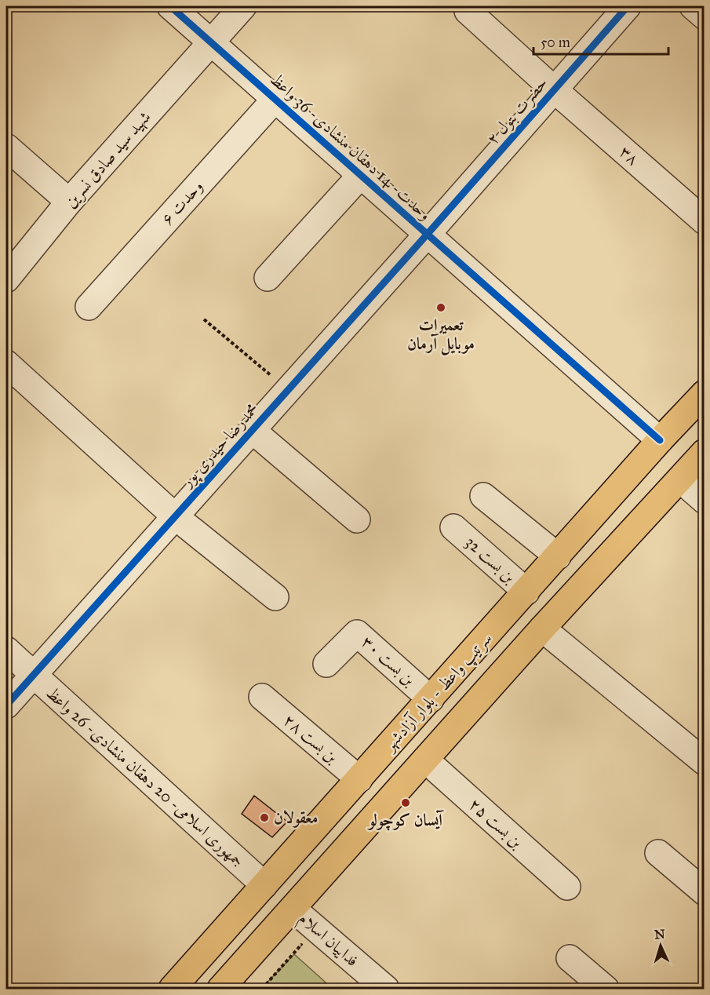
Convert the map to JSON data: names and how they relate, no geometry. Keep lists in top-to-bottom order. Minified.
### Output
{"streets":{"main road":["سرتیپ واعظ - بلوار آزادشهر"],"street":["حضرت بتول ۲","وحدت- 14 دهقان منشادی- 36 واعظ","۳۸","شهید سید صادق نسرین","وحدت ۶","محمدرضا حیدری پور","بن بست 32","بن بست ۳۰","بن بست ۲۸","جمهوری اسلامی- 20 دهقان منشادی- 26 واعظ","بن بست ۲۵","فداییان اسلام"]},"crossings":[["حضرت بتول ۲","وحدت- 14 دهقان منشادی- 36 واعظ"],["حضرت بتول ۲","۳۸"],["حضرت بتول ۲","محمدرضا حیدری پور"],["وحدت- 14 دهقان منشادی- 36 واعظ","شهید سید صادق نسرین"],["وحدت- 14 دهقان منشادی- 36 واعظ","وحدت ۶"],["وحدت- 14 دهقان منشادی- 36 واعظ","محمدرضا حیدری پور"],["وحدت- 14 دهقان منشادی- 36 واعظ","سرتیپ واعظ - بلوار آزادشهر"],["محمدرضا حیدری پور","جمهوری اسلامی- 20 دهقان منشادی- 26 واعظ"],["بن بست 32","سرتیپ واعظ - بلوار آزادشهر"],["بن بست ۳۰","سرتیپ واعظ - بلوار آزادشهر"],["سرتیپ واعظ - بلوار آزادشهر","بن بست ۲۸"],["سرتیپ واعظ - بلوار آزادشهر","جمهوری اسلامی- 20 دهقان منشادی- 26 واعظ"]],"places":["تعمیرات موبایل آرمان","آیسان کوچولو","معقولان"],"scale_bar":"50 m","north":"top"}
